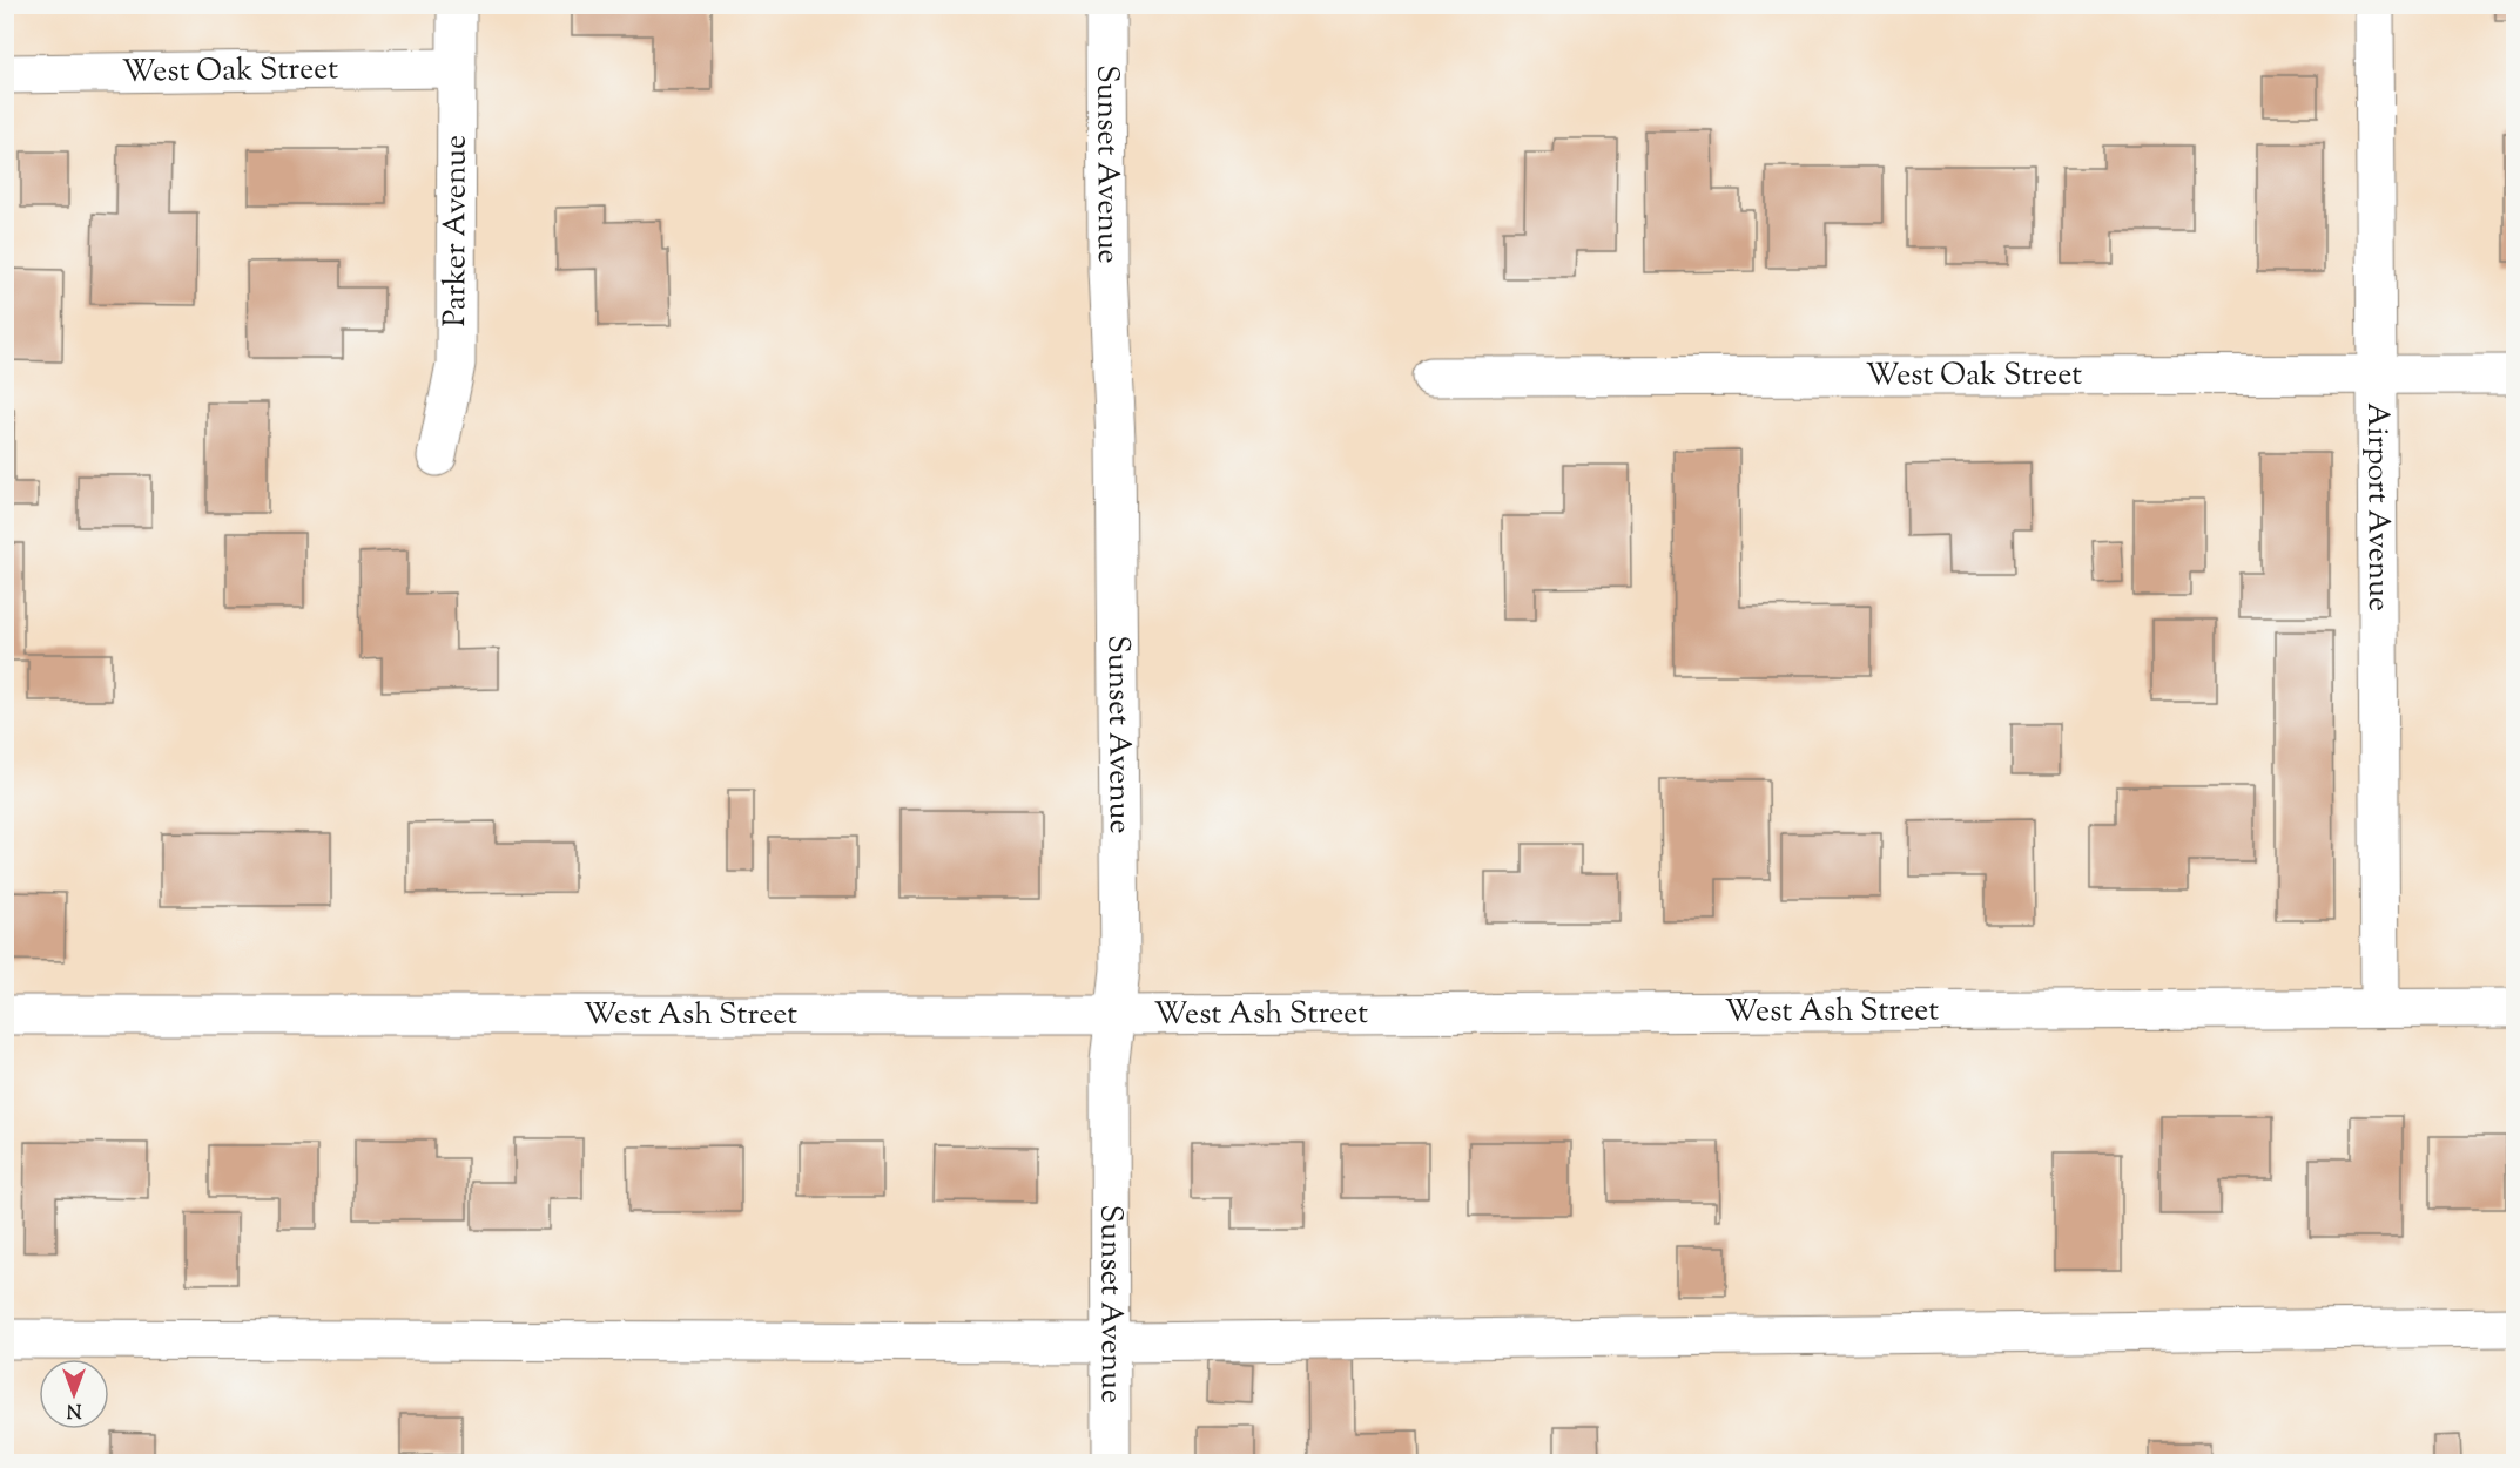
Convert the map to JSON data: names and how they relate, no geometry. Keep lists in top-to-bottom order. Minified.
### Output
{"streets":{"street":["West Oak Street","Sunset Avenue","Parker Avenue","Airport Avenue","West Ash Street"]},"crossings":[["West Oak Street","Parker Avenue"],["West Oak Street","Airport Avenue"],["Sunset Avenue","West Ash Street"],["Airport Avenue","West Ash Street"]],"north":"bottom"}
